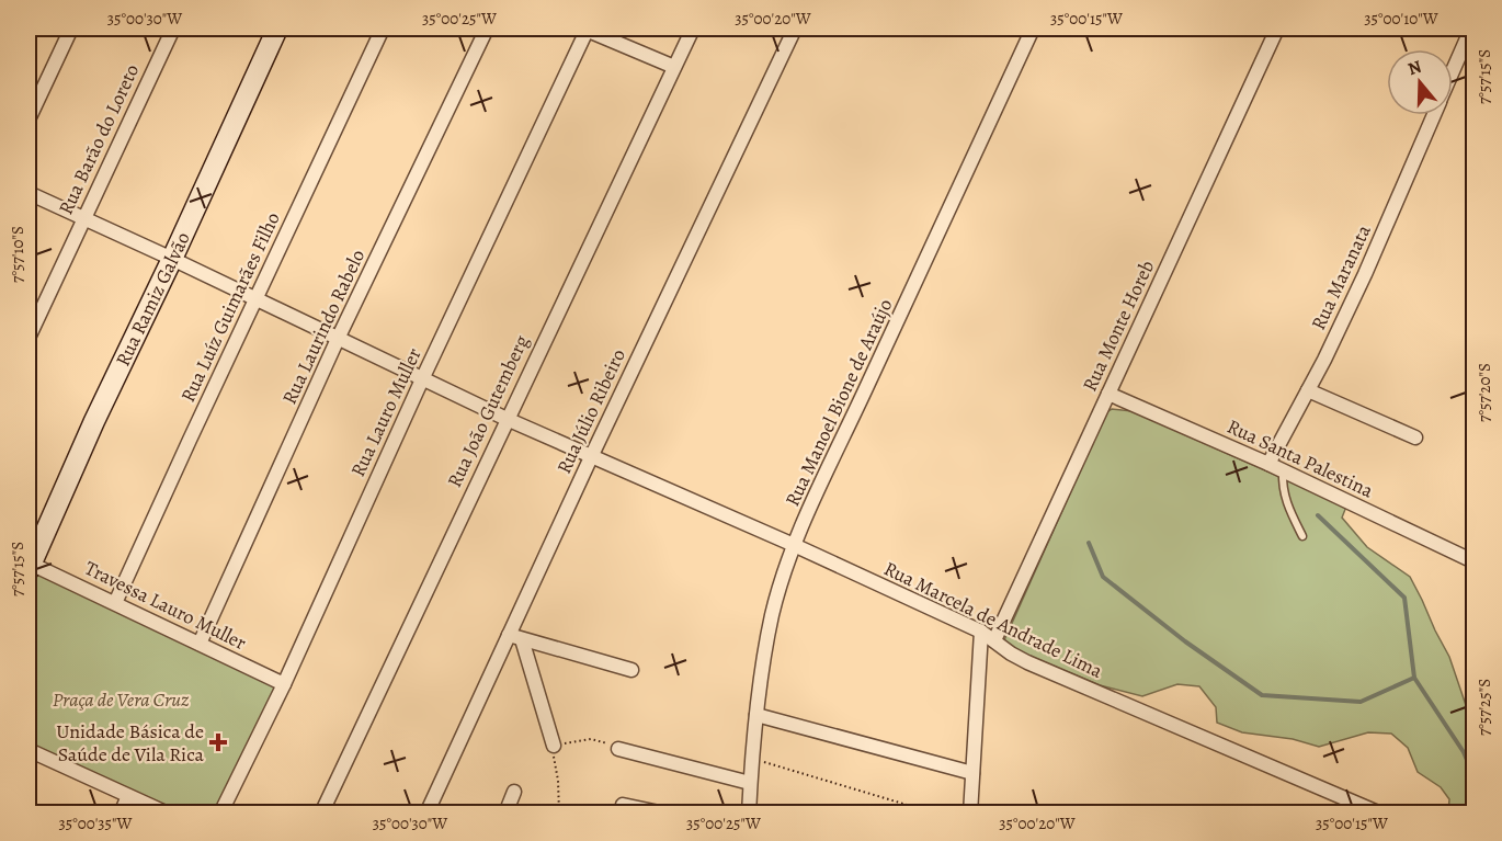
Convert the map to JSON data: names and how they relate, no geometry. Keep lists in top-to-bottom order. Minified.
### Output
{"streets":{"street":["Rua Barão do Loreto","Rua Maranata","Rua Ramiz Galvão","Rua Luíz Guimarães Filho","Rua Monte Horeb","Rua Laurindo Rabelo","Rua Manoel Bione de Araújo","Rua João Gutemberg","Rua Júlio Ribeiro","Rua Lauro Muller","Rua Santa Palestina","Travessa Lauro Muller","Rua Marcela de Andrade Lima"]},"crossings":[["Rua Barão do Loreto","Rua Marcela de Andrade Lima"],["Rua Maranata","Rua Santa Palestina"],["Rua Ramiz Galvão","Travessa Lauro Muller"],["Rua Ramiz Galvão","Rua Marcela de Andrade Lima"],["Rua Luíz Guimarães Filho","Travessa Lauro Muller"],["Rua Luíz Guimarães Filho","Rua Marcela de Andrade Lima"],["Rua Monte Horeb","Rua Santa Palestina"],["Rua Monte Horeb","Rua Marcela de Andrade Lima"],["Rua Laurindo Rabelo","Travessa Lauro Muller"],["Rua Laurindo Rabelo","Rua Marcela de Andrade Lima"],["Rua Manoel Bione de Araújo","Rua Marcela de Andrade Lima"],["Rua João Gutemberg","Rua Marcela de Andrade Lima"],["Rua Júlio Ribeiro","Rua Marcela de Andrade Lima"],["Rua Lauro Muller","Travessa Lauro Muller"],["Rua Lauro Muller","Rua Marcela de Andrade Lima"]],"parks":["Praça de Vera Cruz"],"places":{"health":["Unidade Básica de Saúde de Vila Rica"]},"north":"top","coordinates":["35°00'30\"W","35°00'25\"W","35°00'20\"W","35°00'15\"W","35°00'10\"W","7°57'15\"S","7°57'10\"S","7°57'20\"S","7°57'25\"S","35°00'35\"W"]}
